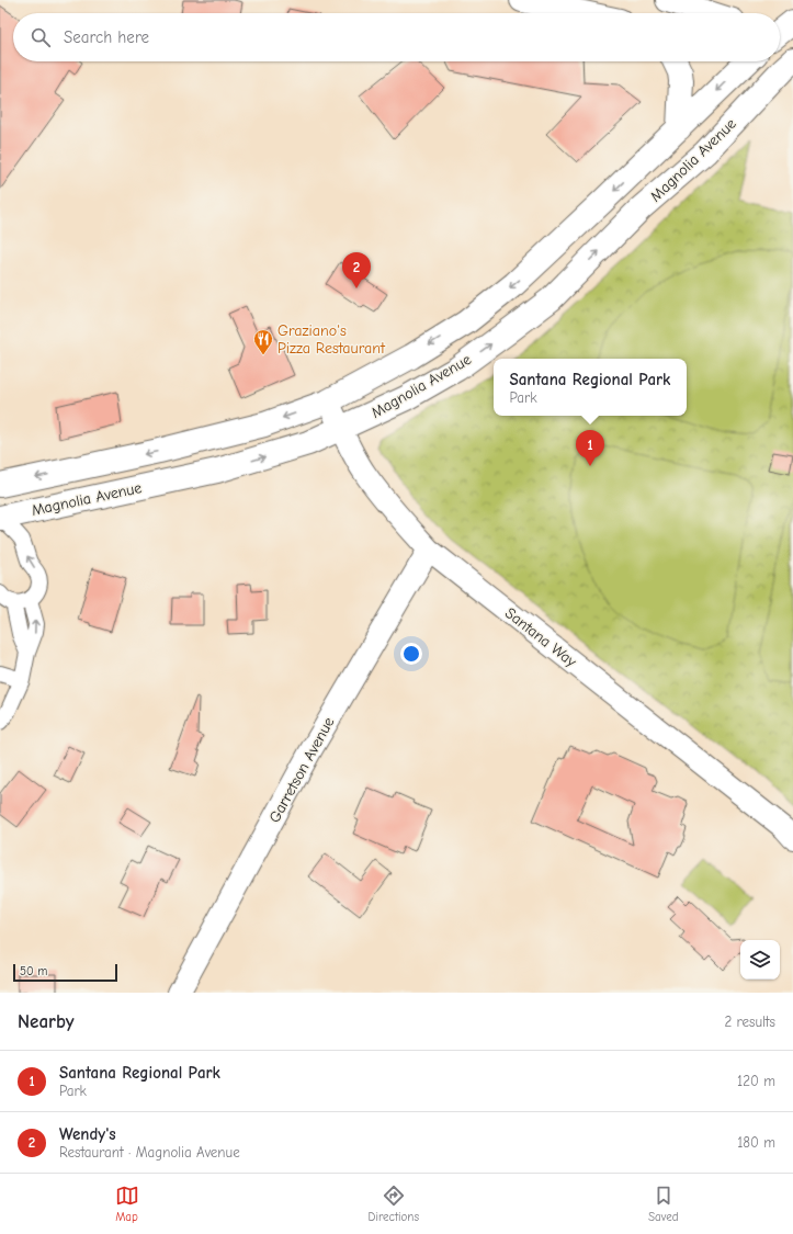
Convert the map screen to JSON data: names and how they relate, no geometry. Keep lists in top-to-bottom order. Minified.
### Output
{"streets":{"main road":["Magnolia Avenue"],"street":["Santana Way","Garretson Avenue"]},"crossings":[["Magnolia Avenue","Santana Way"],["Santana Way","Garretson Avenue"]],"places":{"restaurant":["Graziano's Pizza Restaurant"]},"scale_bar":"50 m","page":{"search":"Search here","pins":["2","1"],"popup":["Santana Regional Park","Park"],"scale":"50 m","heading":["Nearby","2 results"],"list":[{"mark":"1","name":"Santana Regional Park","note":"Park","value":"120 m"},{"mark":"2","name":"Wendy's","note":"Restaurant · Magnolia Avenue","value":"180 m"}],"nav":["Map","Directions","Saved"]}}
